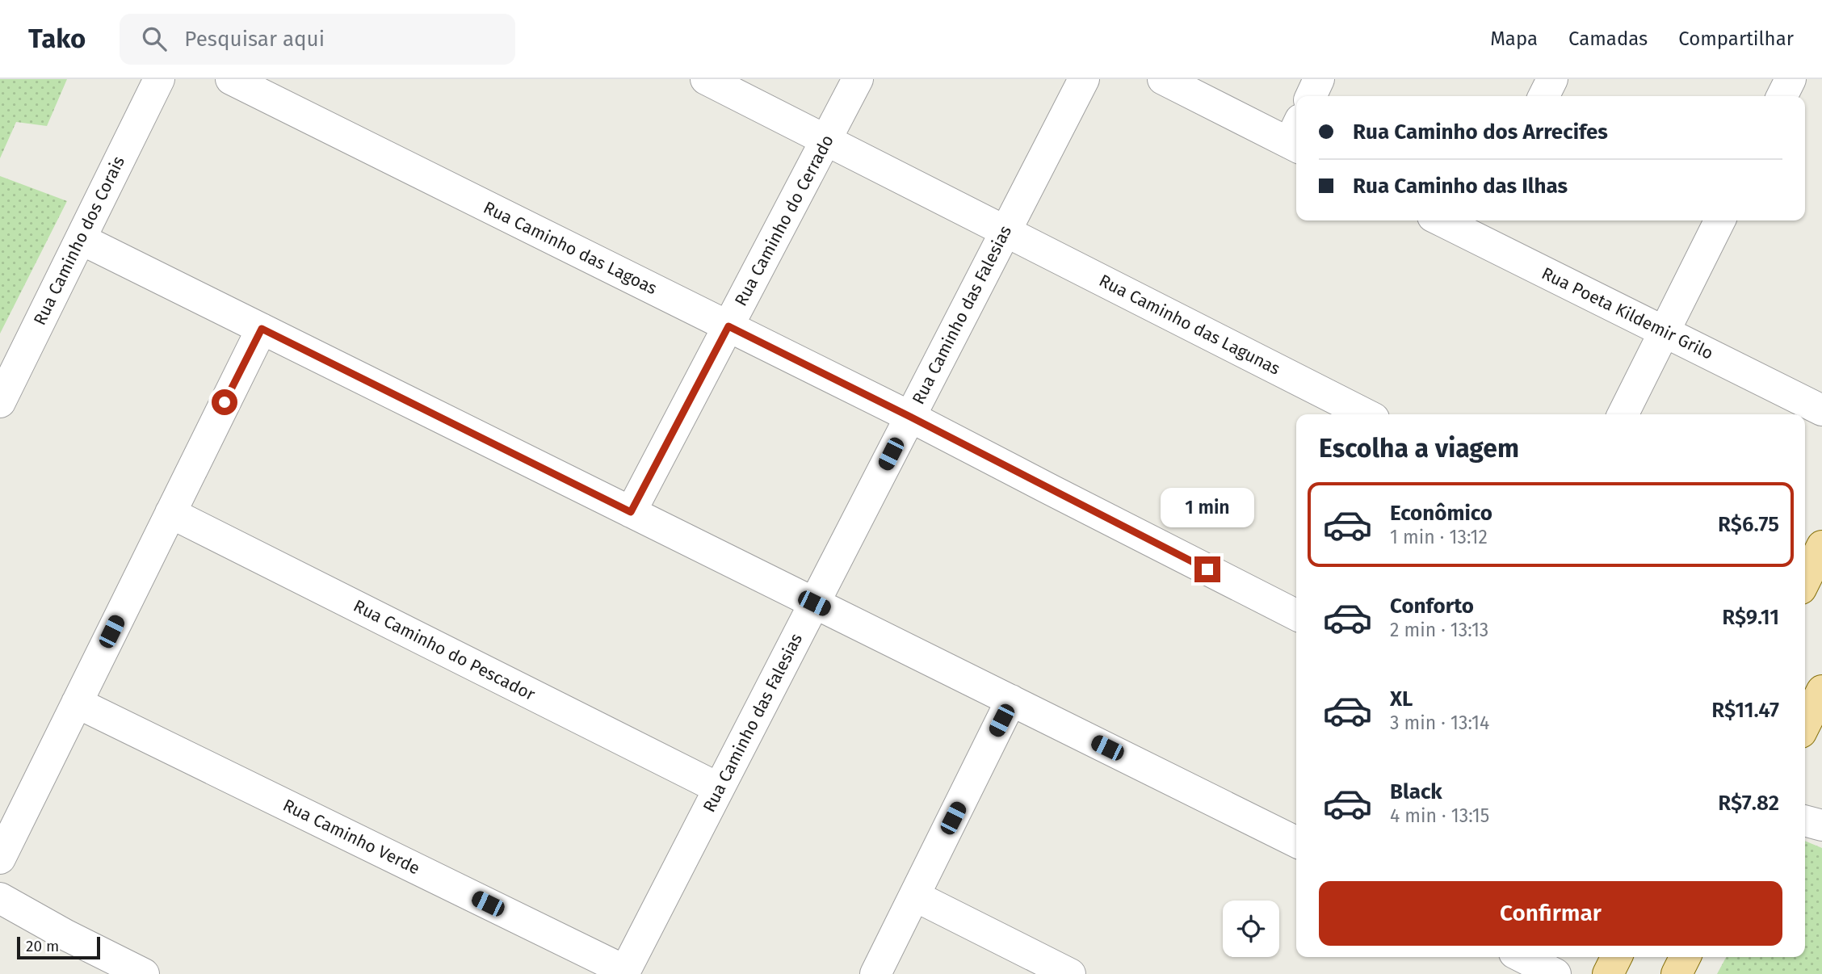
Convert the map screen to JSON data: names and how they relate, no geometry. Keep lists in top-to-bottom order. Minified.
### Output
{"streets":{"street":["Rua Caminho do Cerrado","Rua Caminho dos Corais","Rua Caminho das Lagoas","Rua Poeta Kildemir Grilo","Rua Caminho das Falesias","Rua Caminho das Lagunas","Rua Caminho do Pescador","Rua Caminho Verde"]},"crossings":[["Rua Caminho do Cerrado","Rua Caminho das Lagoas"],["Rua Caminho do Cerrado","Rua Caminho das Lagunas"],["Rua Caminho das Lagoas","Rua Caminho das Falesias"],["Rua Caminho das Falesias","Rua Caminho das Lagunas"],["Rua Caminho das Falesias","Rua Caminho do Pescador"],["Rua Caminho das Falesias","Rua Caminho Verde"]],"scale_bar":"20 m","page":{"header":"Tako","search":"Pesquisar aqui","nav":["Mapa","Camadas","Compartilhar"],"banner":["Rua Caminho dos Arrecifes","Rua Caminho das Ilhas"],"heading":"Escolha a viagem","list":[{"name":"Econômico","note":"1 min · 13:12","value":"R$6.75"},{"name":"Conforto","note":"2 min · 13:13","value":"R$9.11"},{"name":"XL","note":"3 min · 13:14","value":"R$11.47"},{"name":"Black","note":"4 min · 13:15","value":"R$7.82"}],"bubble":"1 min","buttons":"Confirmar","scale":"20 m"}}
